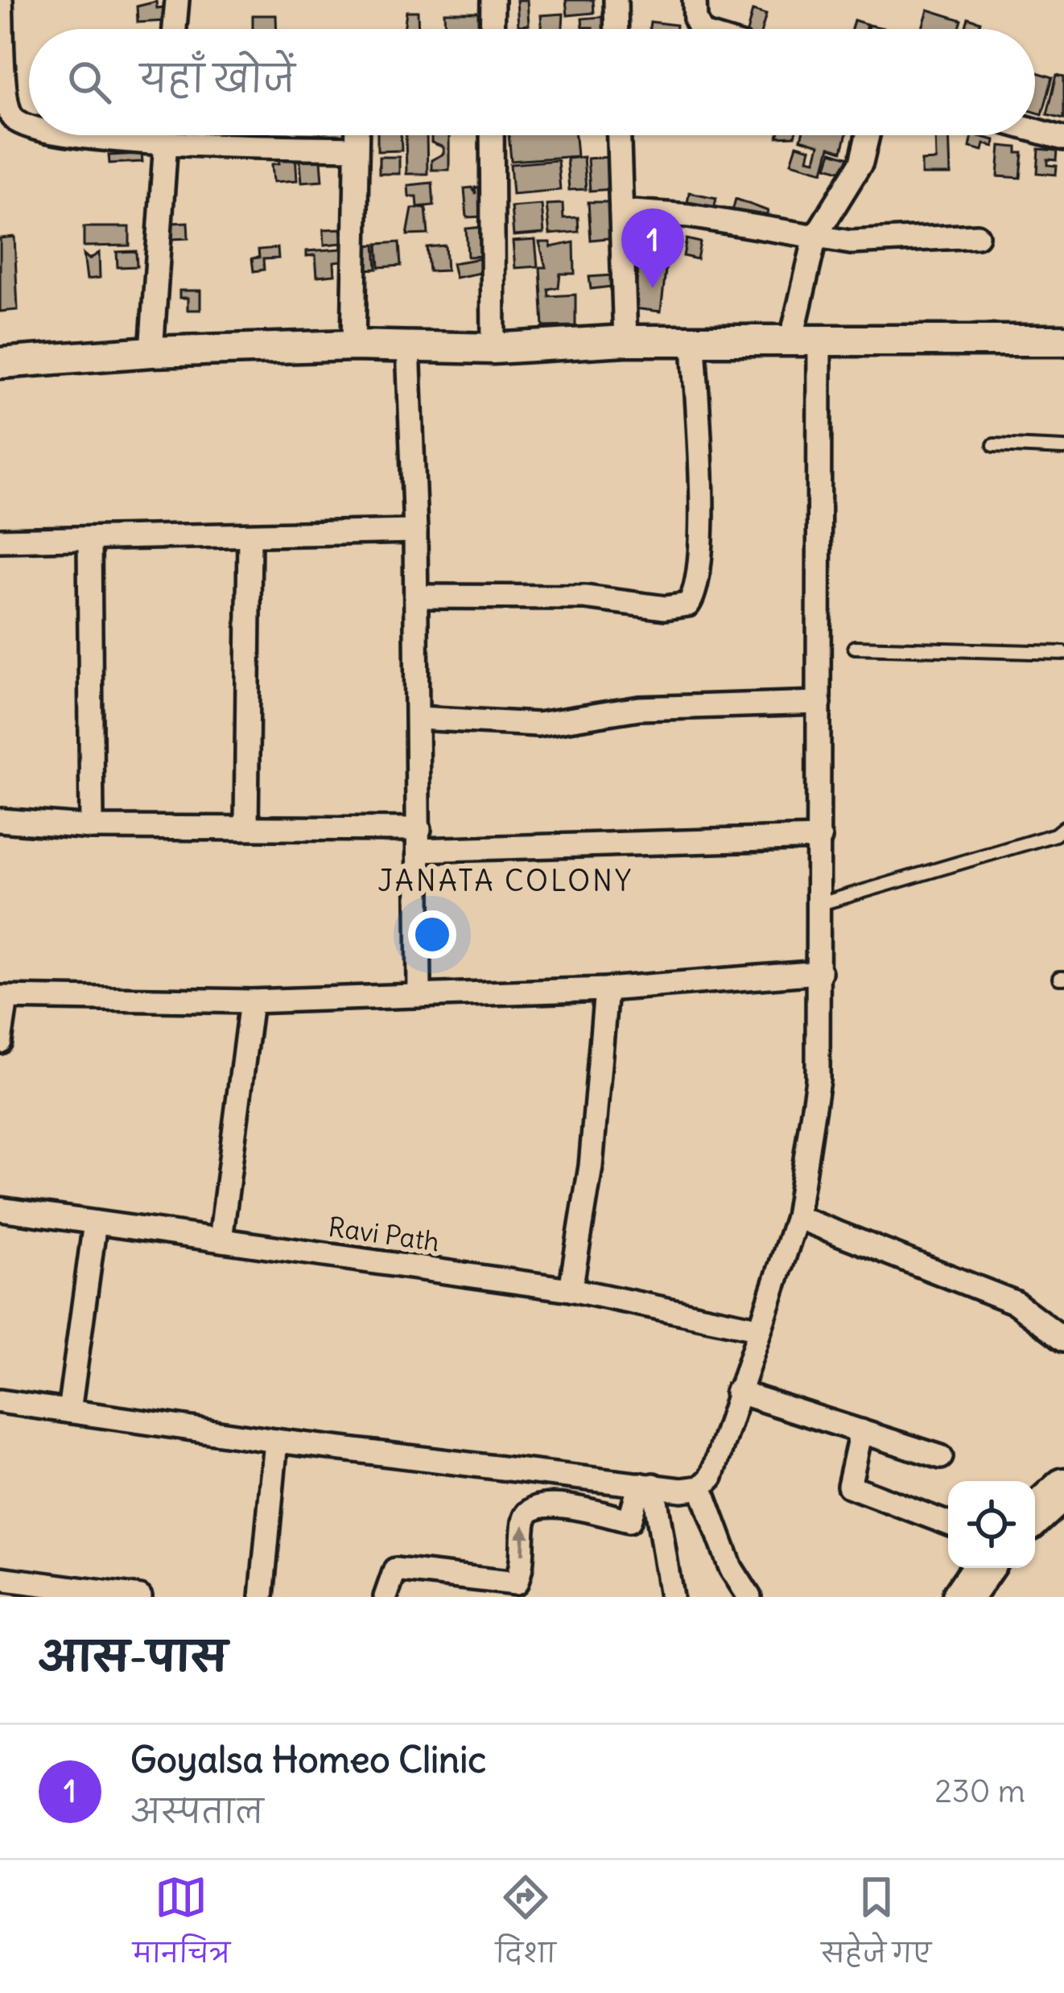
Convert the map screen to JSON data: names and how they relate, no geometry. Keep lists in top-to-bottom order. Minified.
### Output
{"streets":{"street":["Ravi Path"]},"districts":["JANATA COLONY"],"page":{"search":"यहाँ खोजें","pins":"1","heading":"आस-पास","list":[{"mark":"1","name":"Goyalsa Homeo Clinic","note":"अस्पताल","value":"230 m"}],"nav":["मानचित्र","दिशा","सहेजे गए"]}}
